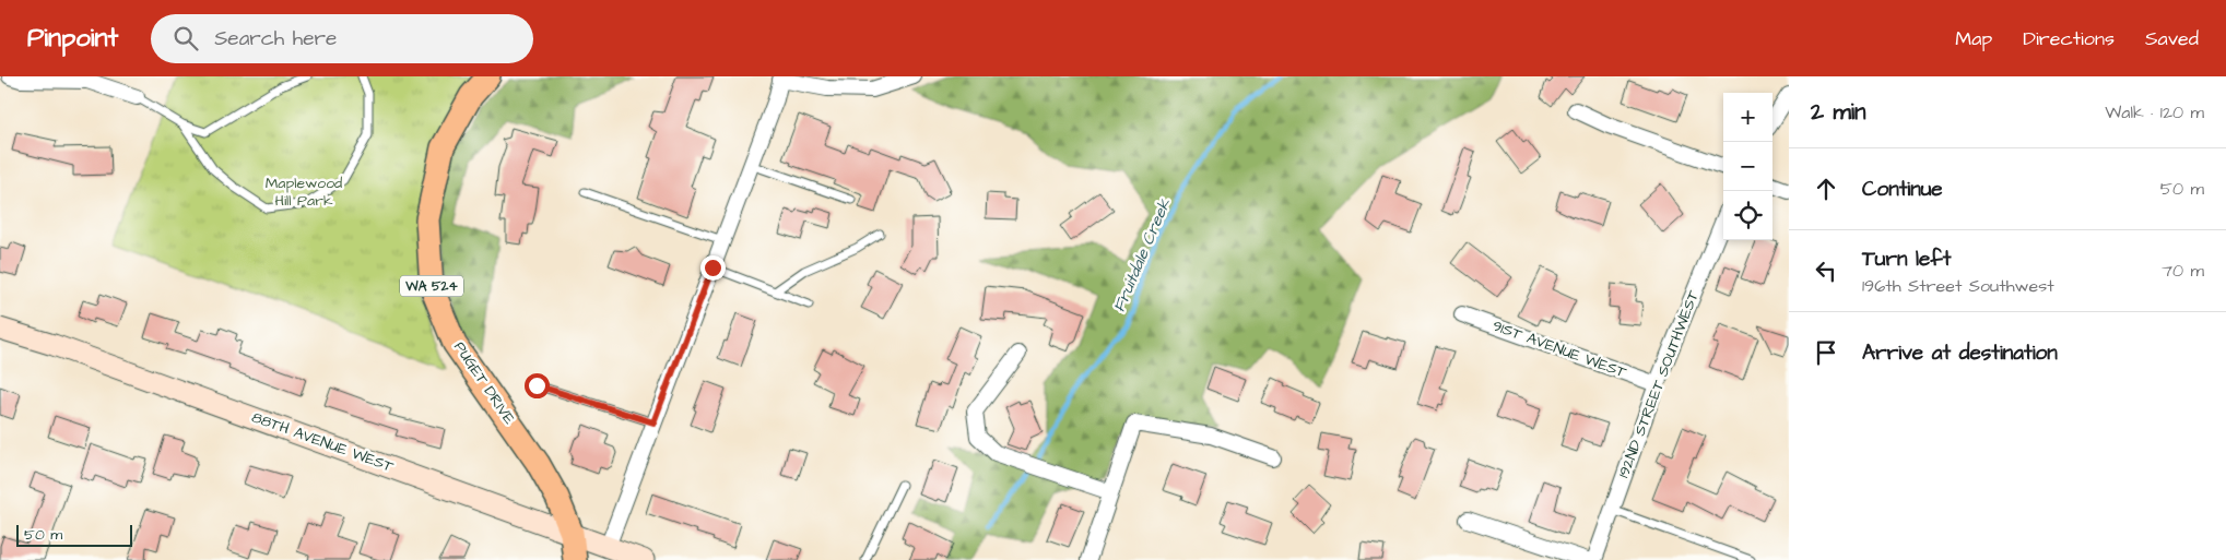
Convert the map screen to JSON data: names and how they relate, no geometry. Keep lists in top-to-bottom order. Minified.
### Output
{"streets":{"main road":["WA 524","PUGET DRIVE"],"street":["91ST AVENUE WEST","192ND STREET SOUTHWEST","88TH AVENUE WEST"]},"crossings":[["WA 524","PUGET DRIVE"],["WA 524","88TH AVENUE WEST"],["91ST AVENUE WEST","192ND STREET SOUTHWEST"],["PUGET DRIVE","88TH AVENUE WEST"]],"water":["Fruitdale Creek"],"parks":["Maplewood Hill Park"],"scale_bar":"50 m","page":{"header":"Pinpoint","search":"Search here","nav":["Map","Directions","Saved"],"heading":["2 min","Walk · 120 m"],"map_buttons":["+","−"],"list":[["Continue","50 m"],["Turn left","196th Street Southwest","70 m"],"Arrive at destination"],"scale":"50 m"}}
